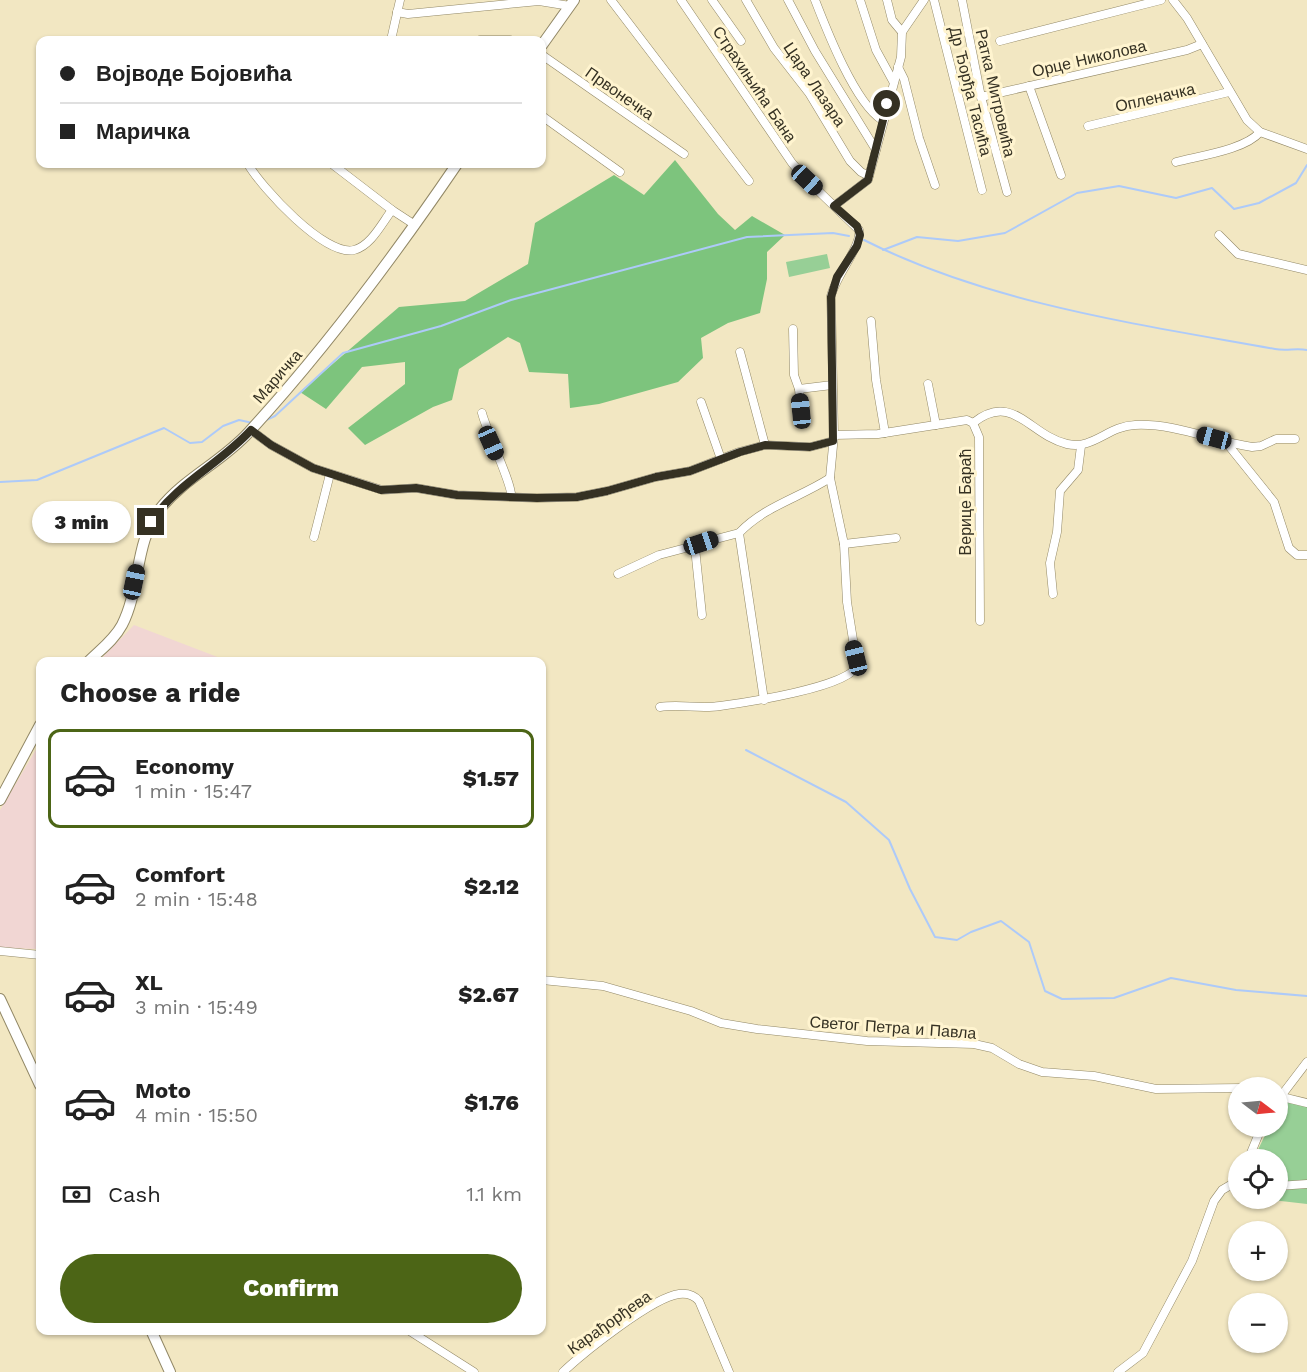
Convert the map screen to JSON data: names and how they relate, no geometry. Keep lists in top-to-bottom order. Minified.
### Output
{"streets":{"street":["Орце Николова","Страхињића Бана","Цара Лазара","Др Ђорђа Тасића","Првонечка","Ратка Митровића","Опленачка","Маричка","Верице Бараћ","Светог Петра и Павла","Карађорђева"]},"crossings":[["Орце Николова","Ратка Митровића"]],"north":"right","page":{"banner":["Војводе Бојовића","Маричка"],"bubble":"3 min","heading":"Choose a ride","list":[{"name":"Economy","note":"1 min · 15:47","value":"$1.57"},{"name":"Comfort","note":"2 min · 15:48","value":"$2.12"},{"name":"XL","note":"3 min · 15:49","value":"$2.67"},{"name":"Moto","note":"4 min · 15:50","value":"$1.76"}],"map_buttons":["+","−"],"pay":["Cash","1.1 km"],"buttons":"Confirm"}}
